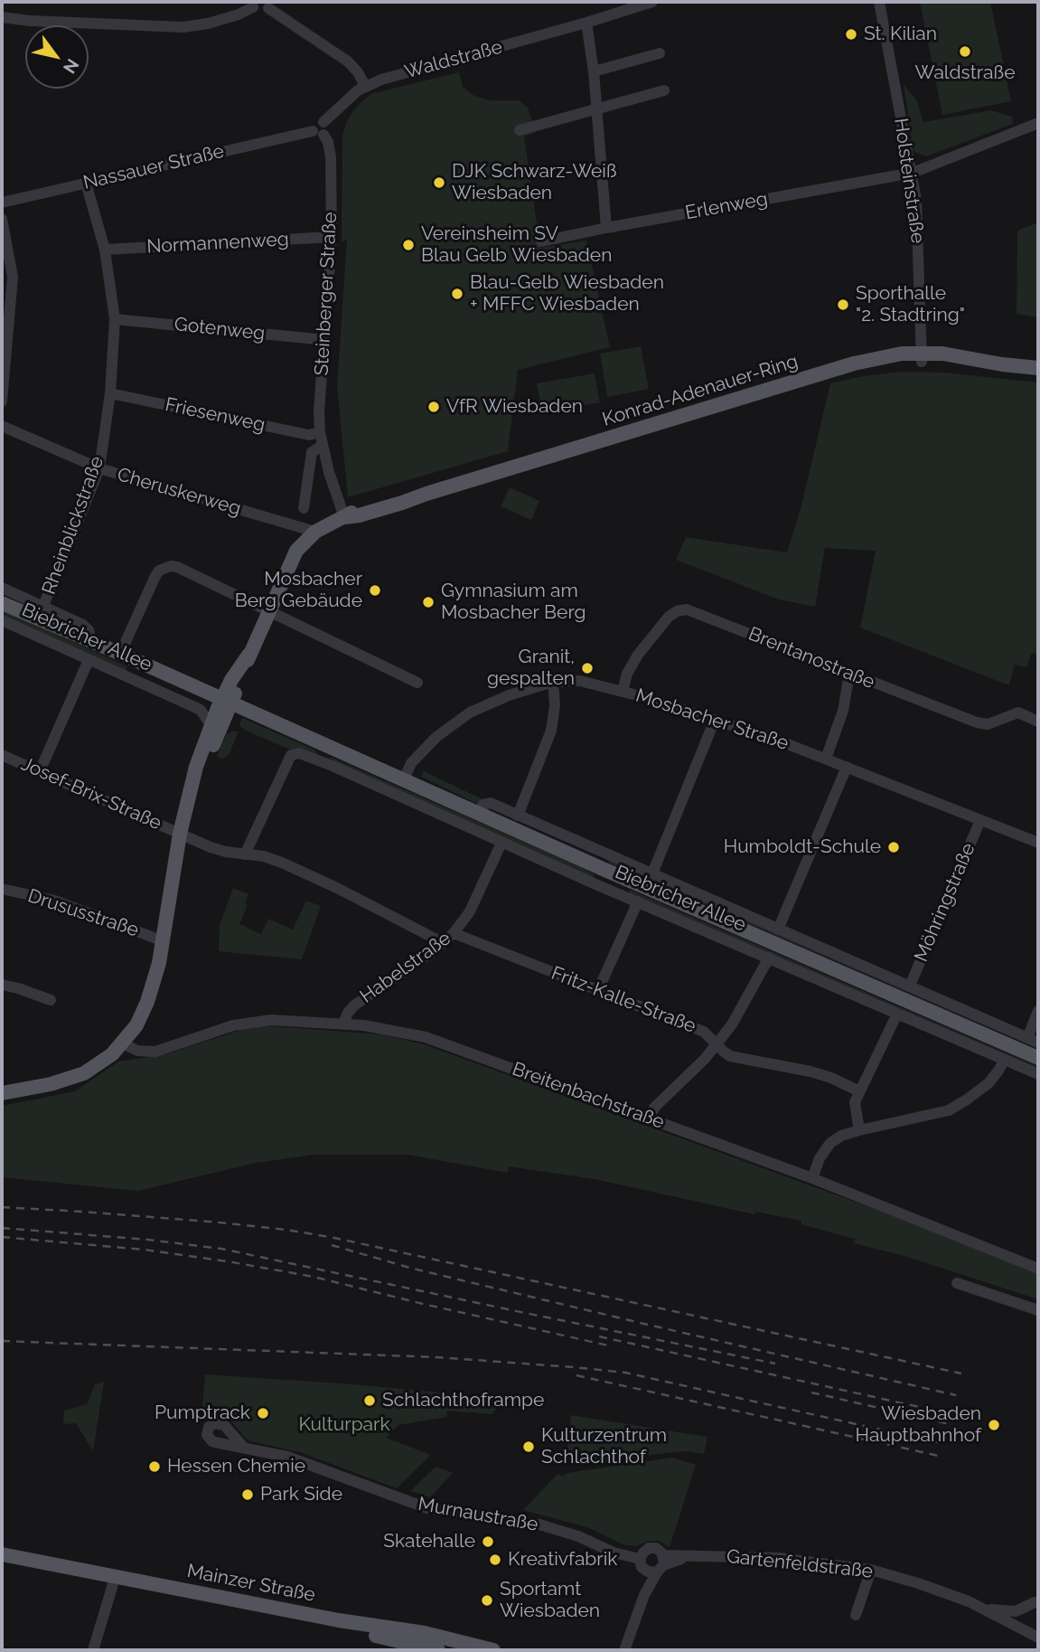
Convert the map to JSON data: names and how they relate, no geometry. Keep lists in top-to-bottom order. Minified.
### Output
{"streets":{"main road":["Konrad-Adenauer-Ring","Biebricher Allee","Mainzer Straße"],"street":["Waldstraße","Nassauer Straße","Holsteinstraße","Erlenweg","Normannenweg","Steinberger Straße","Gotenweg","Friesenweg","Cheruskerweg","Rheinblickstraße","Brentanostraße","Mosbacher Straße","Josef-Brix-Straße","Möhringstraße","Drususstraße","Habelstraße","Fritz-Kalle-Straße","Breitenbachstraße","Murnaustraße","Gartenfeldstraße"]},"crossings":[["Waldstraße","Nassauer Straße"],["Waldstraße","Steinberger Straße"],["Nassauer Straße","Steinberger Straße"],["Nassauer Straße","Rheinblickstraße"],["Holsteinstraße","Erlenweg"],["Holsteinstraße","Konrad-Adenauer-Ring"],["Normannenweg","Steinberger Straße"],["Normannenweg","Rheinblickstraße"],["Steinberger Straße","Gotenweg"],["Steinberger Straße","Konrad-Adenauer-Ring"],["Steinberger Straße","Friesenweg"],["Gotenweg","Rheinblickstraße"],["Konrad-Adenauer-Ring","Cheruskerweg"],["Konrad-Adenauer-Ring","Biebricher Allee"],["Friesenweg","Rheinblickstraße"],["Cheruskerweg","Rheinblickstraße"],["Rheinblickstraße","Biebricher Allee"],["Biebricher Allee","Mosbacher Straße"],["Biebricher Allee","Möhringstraße"],["Biebricher Allee","Habelstraße"],["Brentanostraße","Mosbacher Straße"],["Mosbacher Straße","Möhringstraße"],["Habelstraße","Fritz-Kalle-Straße"],["Habelstraße","Breitenbachstraße"],["Murnaustraße","Gartenfeldstraße"]],"parks":["Kulturpark"],"places":["St. Kilian","Waldstraße","DJK Schwarz-Weiß Wiesbaden","Vereinsheim SV Blau Gelb Wiesbaden","Blau-Gelb Wiesbaden + MFFC Wiesbaden","Sporthalle \"2. Stadtring\"","VfR Wiesbaden","Mosbacher Berg Gebäude","Gymnasium am Mosbacher Berg","Granit, gespalten","Humboldt-Schule","Schlachthoframpe","Pumptrack","Wiesbaden Hauptbahnhof","Kulturzentrum Schlachthof","Hessen Chemie","Park Side","Skatehalle","Kreativfabrik","Sportamt Wiesbaden"],"north":"bottom right"}
